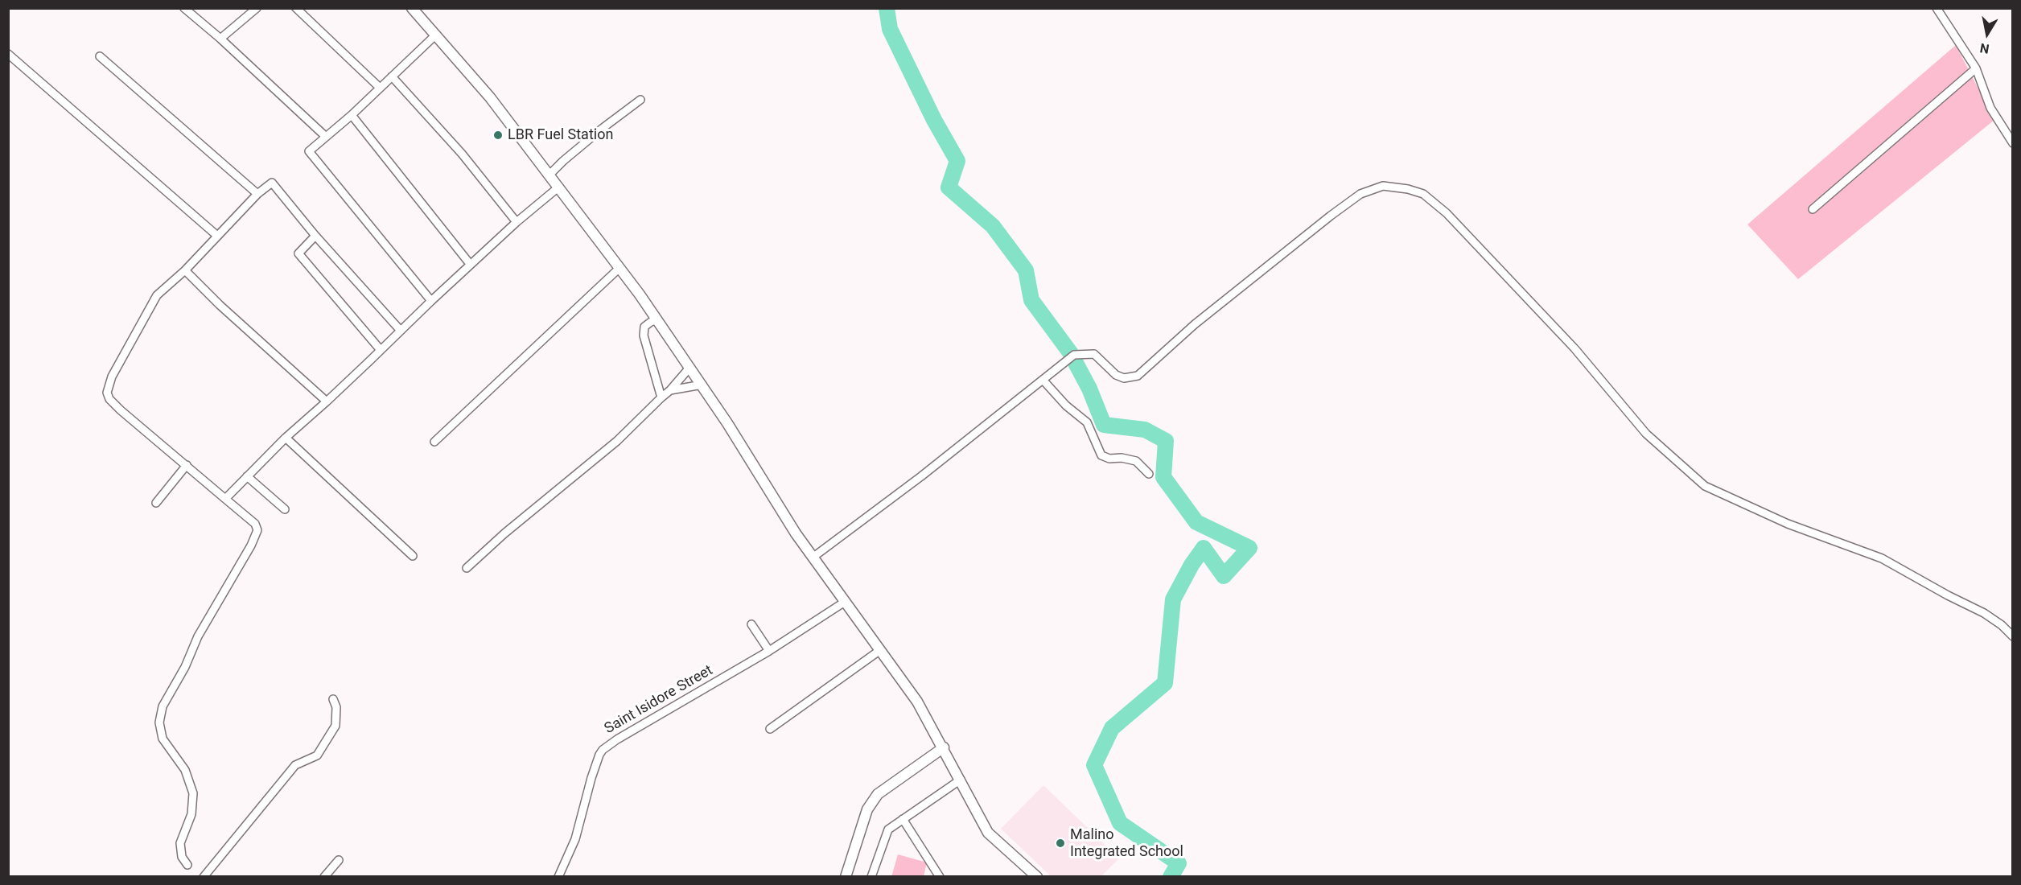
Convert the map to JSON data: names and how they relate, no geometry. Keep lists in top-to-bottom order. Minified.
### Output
{"streets":{"street":["Saint Isidore Street"]},"places":["LBR Fuel Station","Malino Integrated School"],"north":"bottom"}
